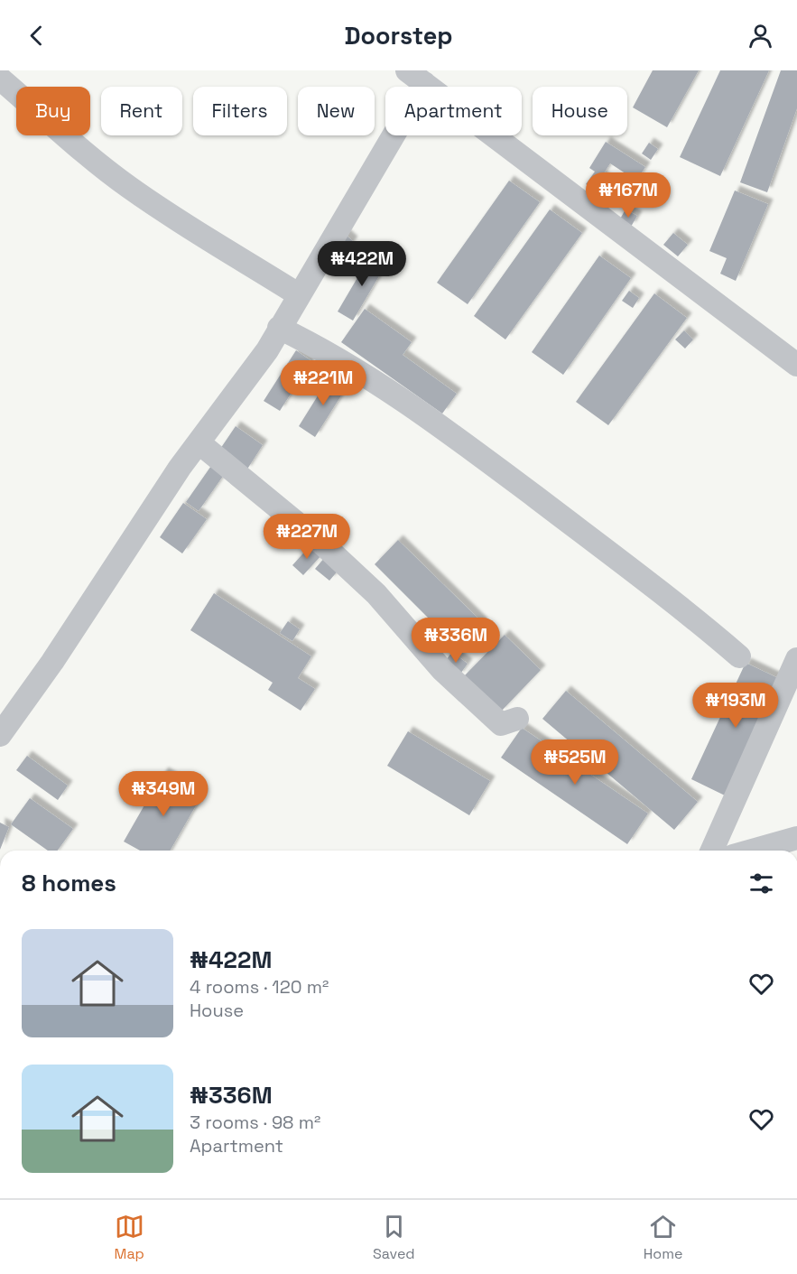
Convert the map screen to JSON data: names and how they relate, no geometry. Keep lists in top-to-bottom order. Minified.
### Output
{"page":{"header":"Doorstep","chip":["Buy","Rent","Filters","New","Apartment","House"],"price":["₦167M","₦422M","₦221M","₦227M","₦336M","₦193M","₦525M","₦349M"],"heading":"8 homes","list":[{"name":"₦422M","note":"4 rooms · 120 m² · House"},{"name":"₦336M","note":"3 rooms · 98 m² · Apartment"}],"tabs":["Map","Saved","Home"]}}
